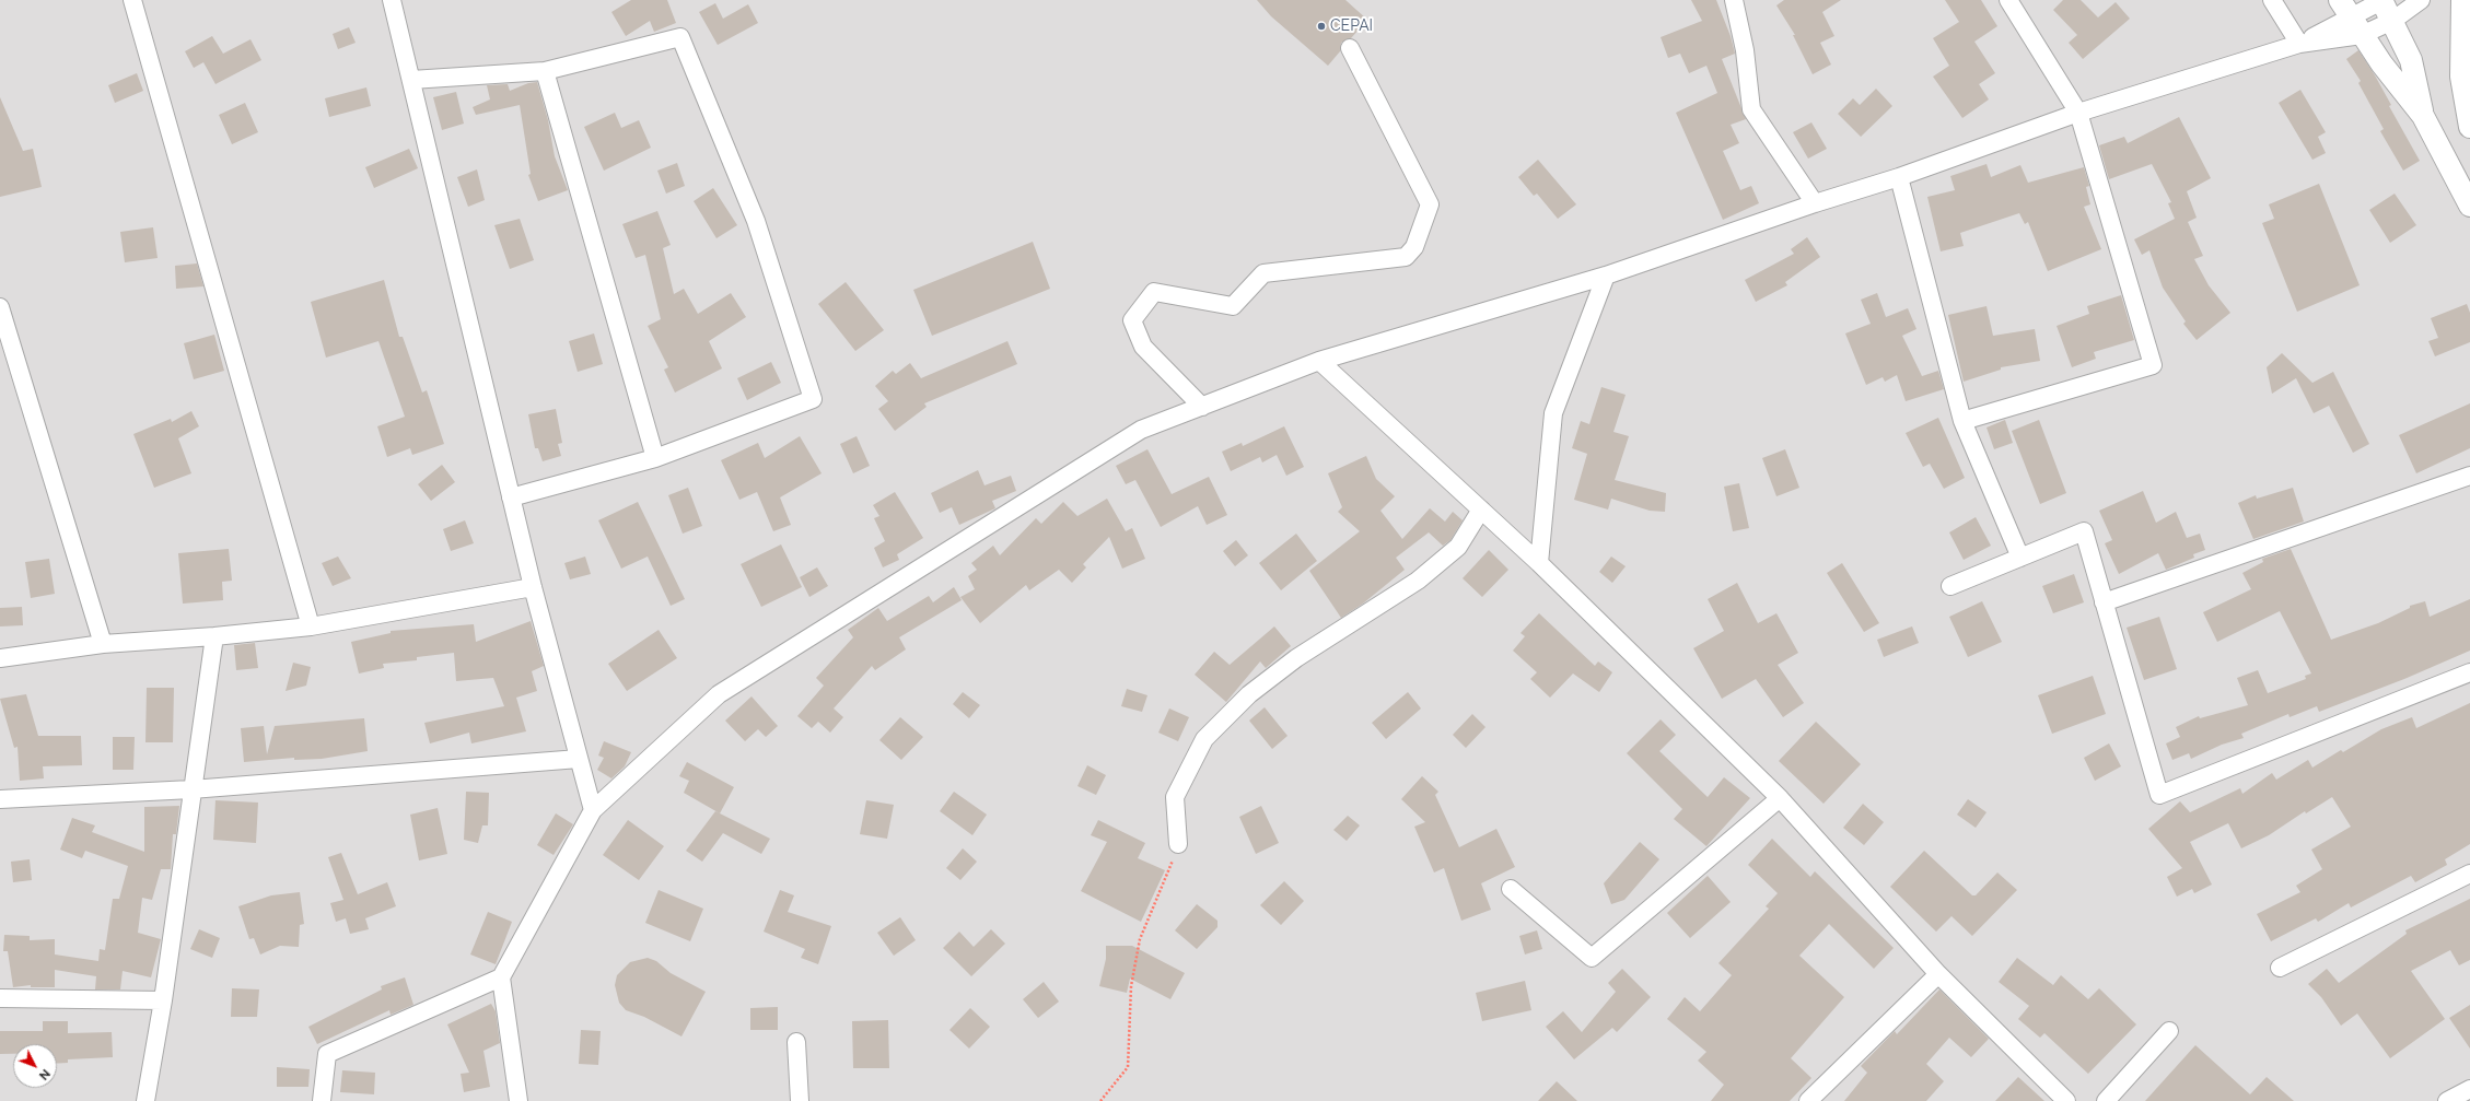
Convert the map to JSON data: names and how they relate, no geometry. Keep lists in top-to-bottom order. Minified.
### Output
{"places":["CEPAI"],"north":"bottom right"}
